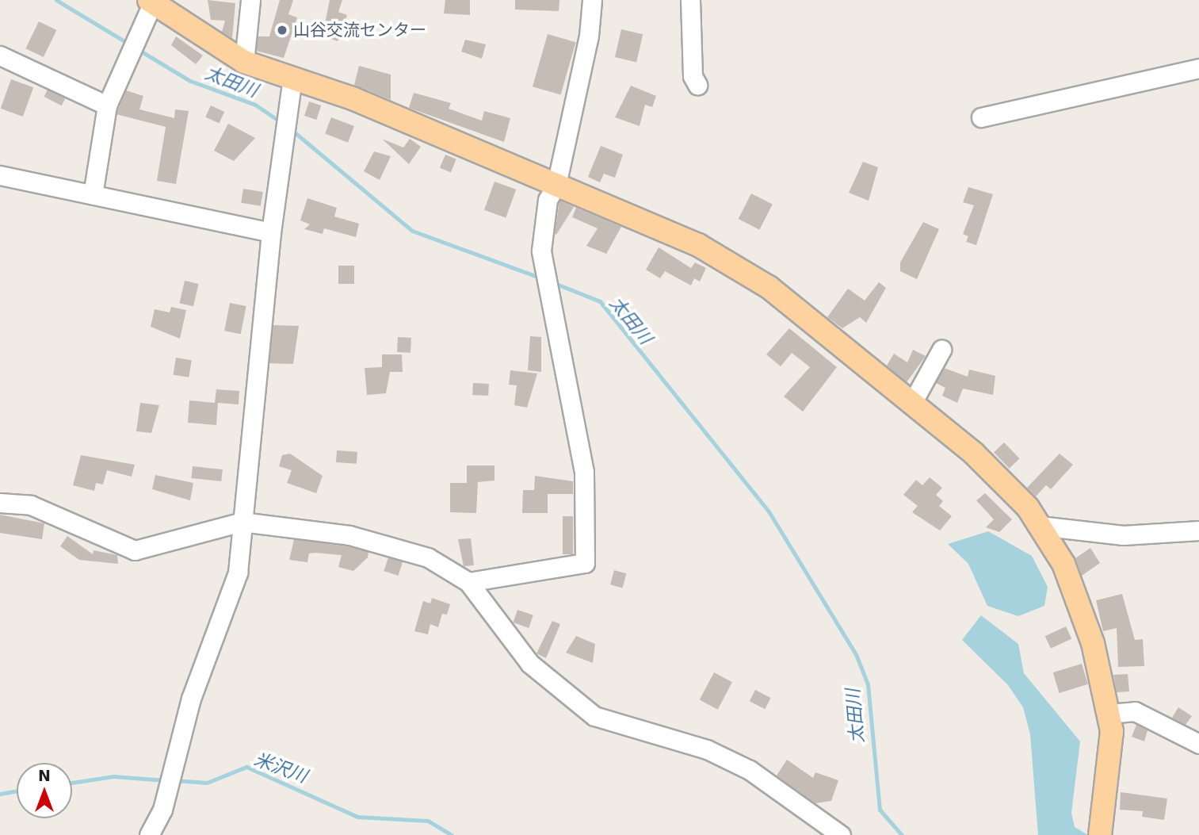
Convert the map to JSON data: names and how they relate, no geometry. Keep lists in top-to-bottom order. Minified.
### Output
{"water":["太田川","米沢川"],"places":["山谷交流センター"],"north":"top"}
